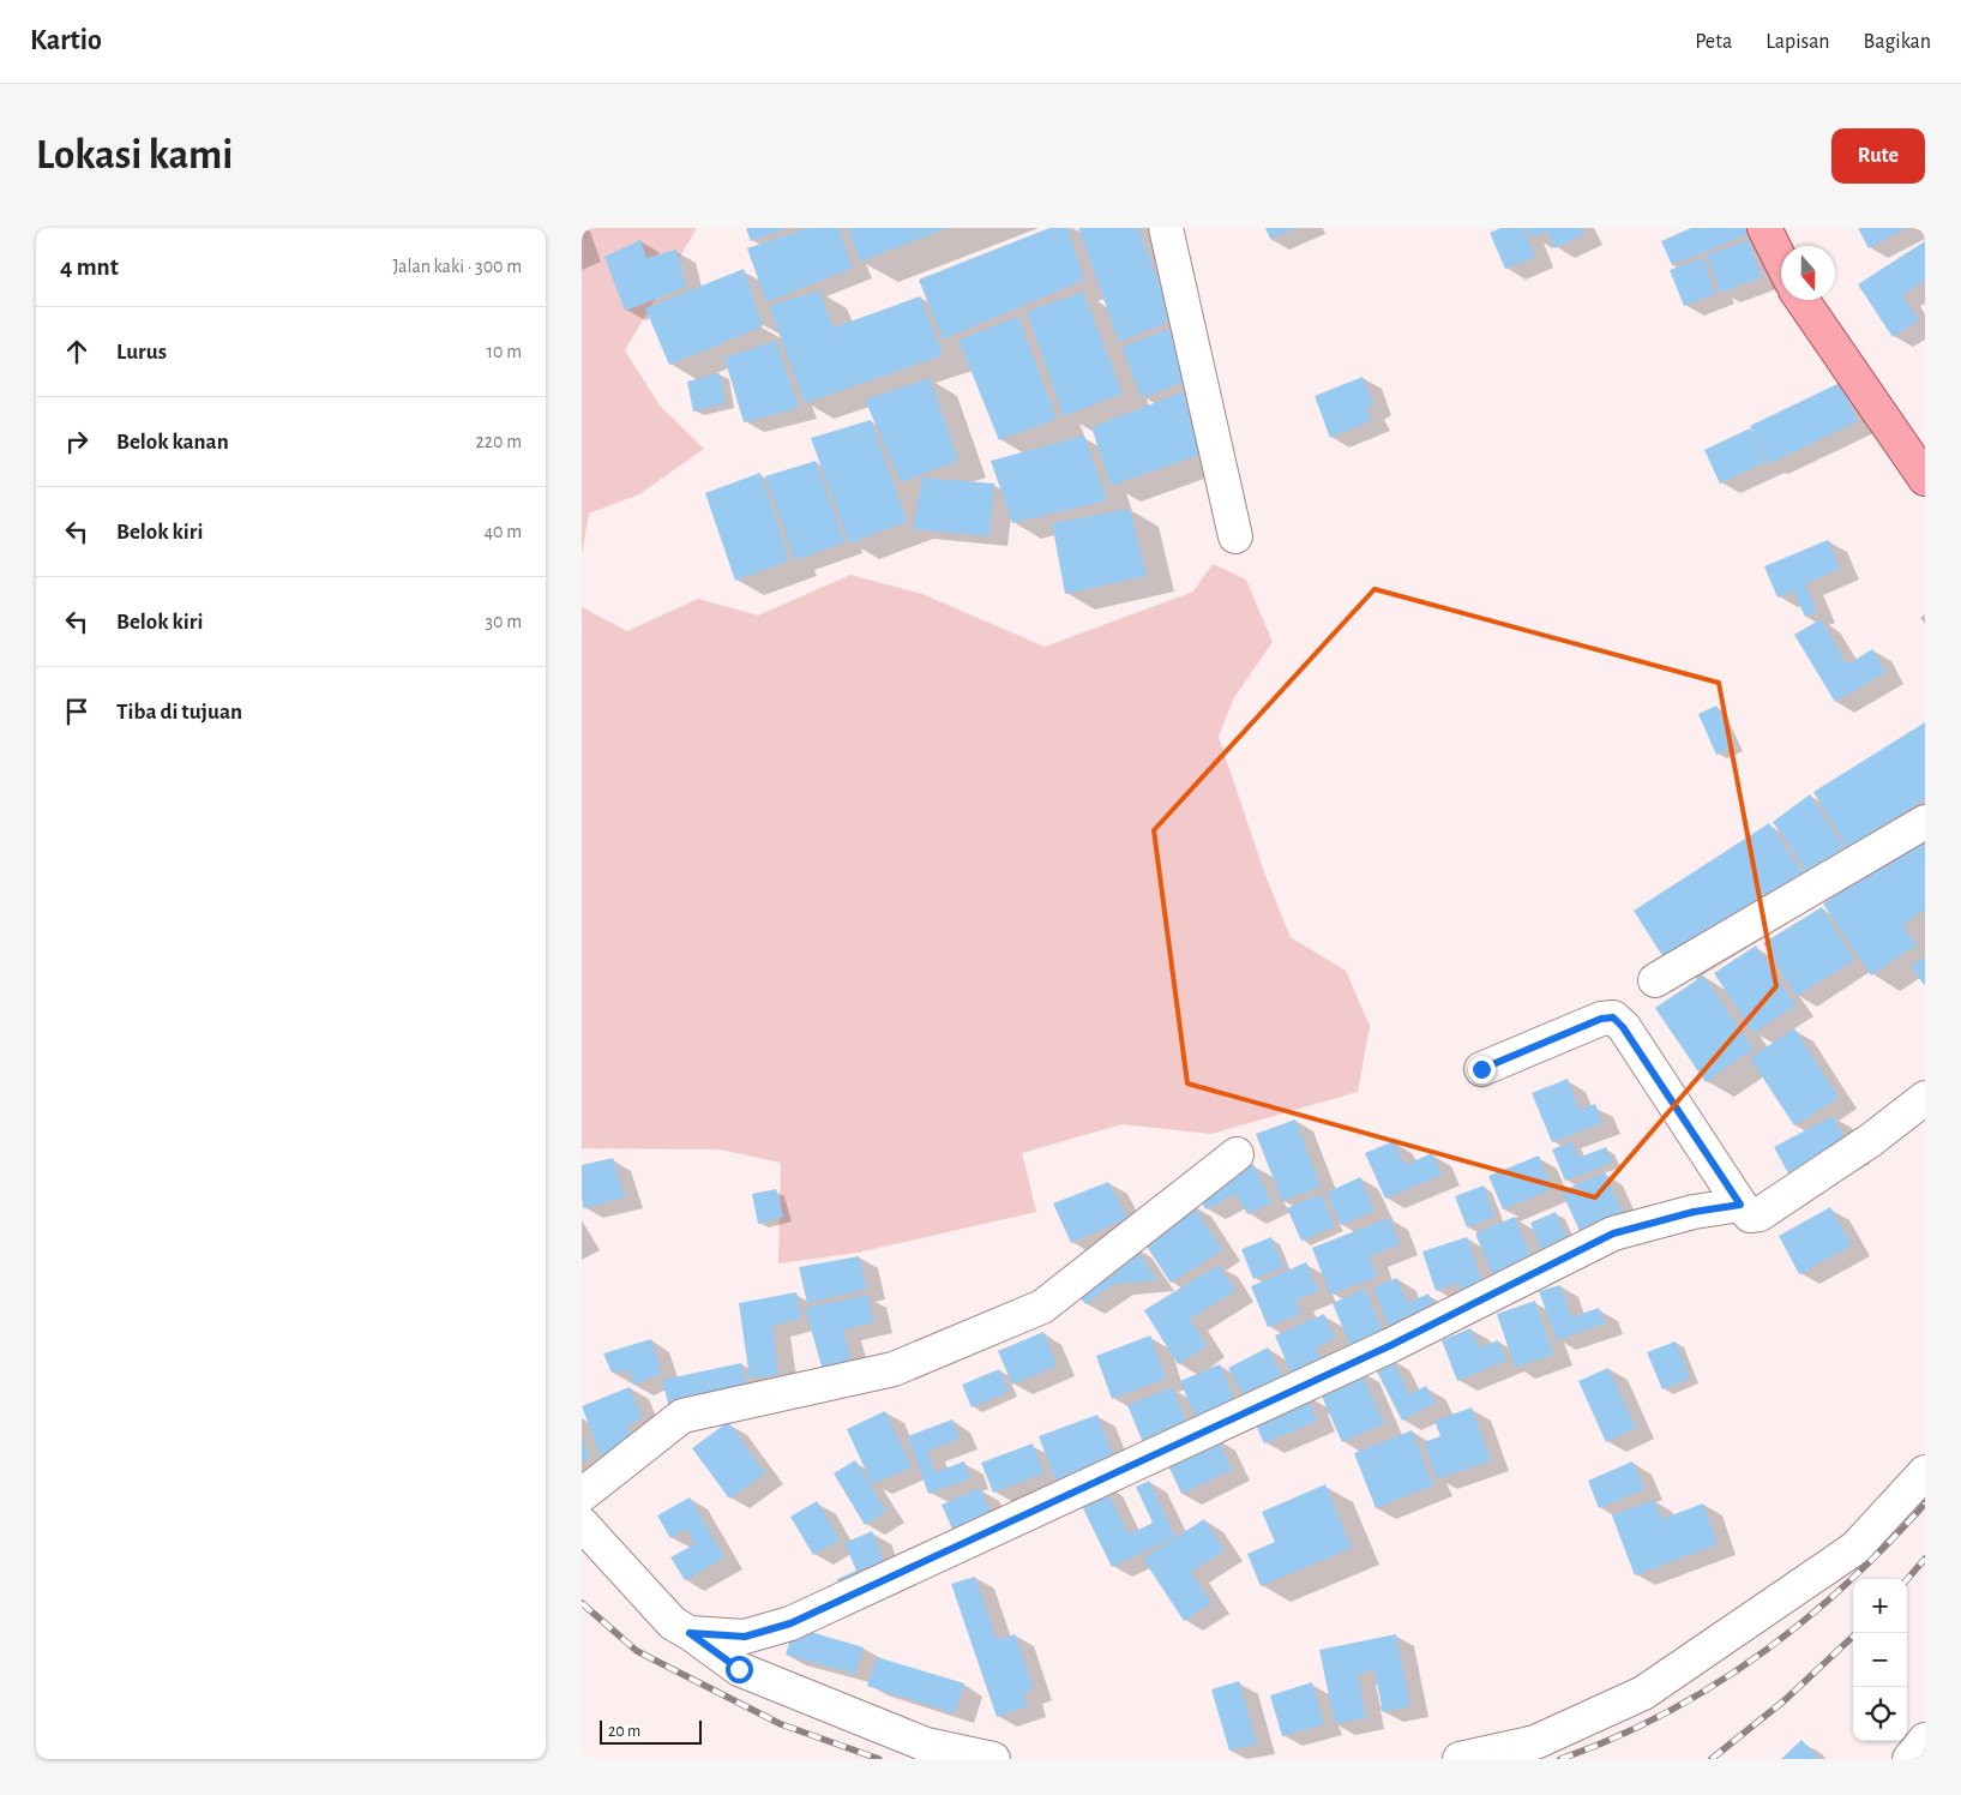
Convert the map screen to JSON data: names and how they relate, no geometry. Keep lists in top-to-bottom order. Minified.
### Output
{"scale_bar":"20 m","north":"bottom","page":{"header":"Kartio","nav":["Peta","Lapisan","Bagikan"],"buttons":"Rute","title":"Lokasi kami","heading":["4 mnt","Jalan kaki · 300 m"],"list":[["Lurus","10 m"],["Belok kanan","220 m"],["Belok kiri","40 m"],["Belok kiri","30 m"],"Tiba di tujuan"],"map_buttons":["+","−"],"scale":"20 m"}}
